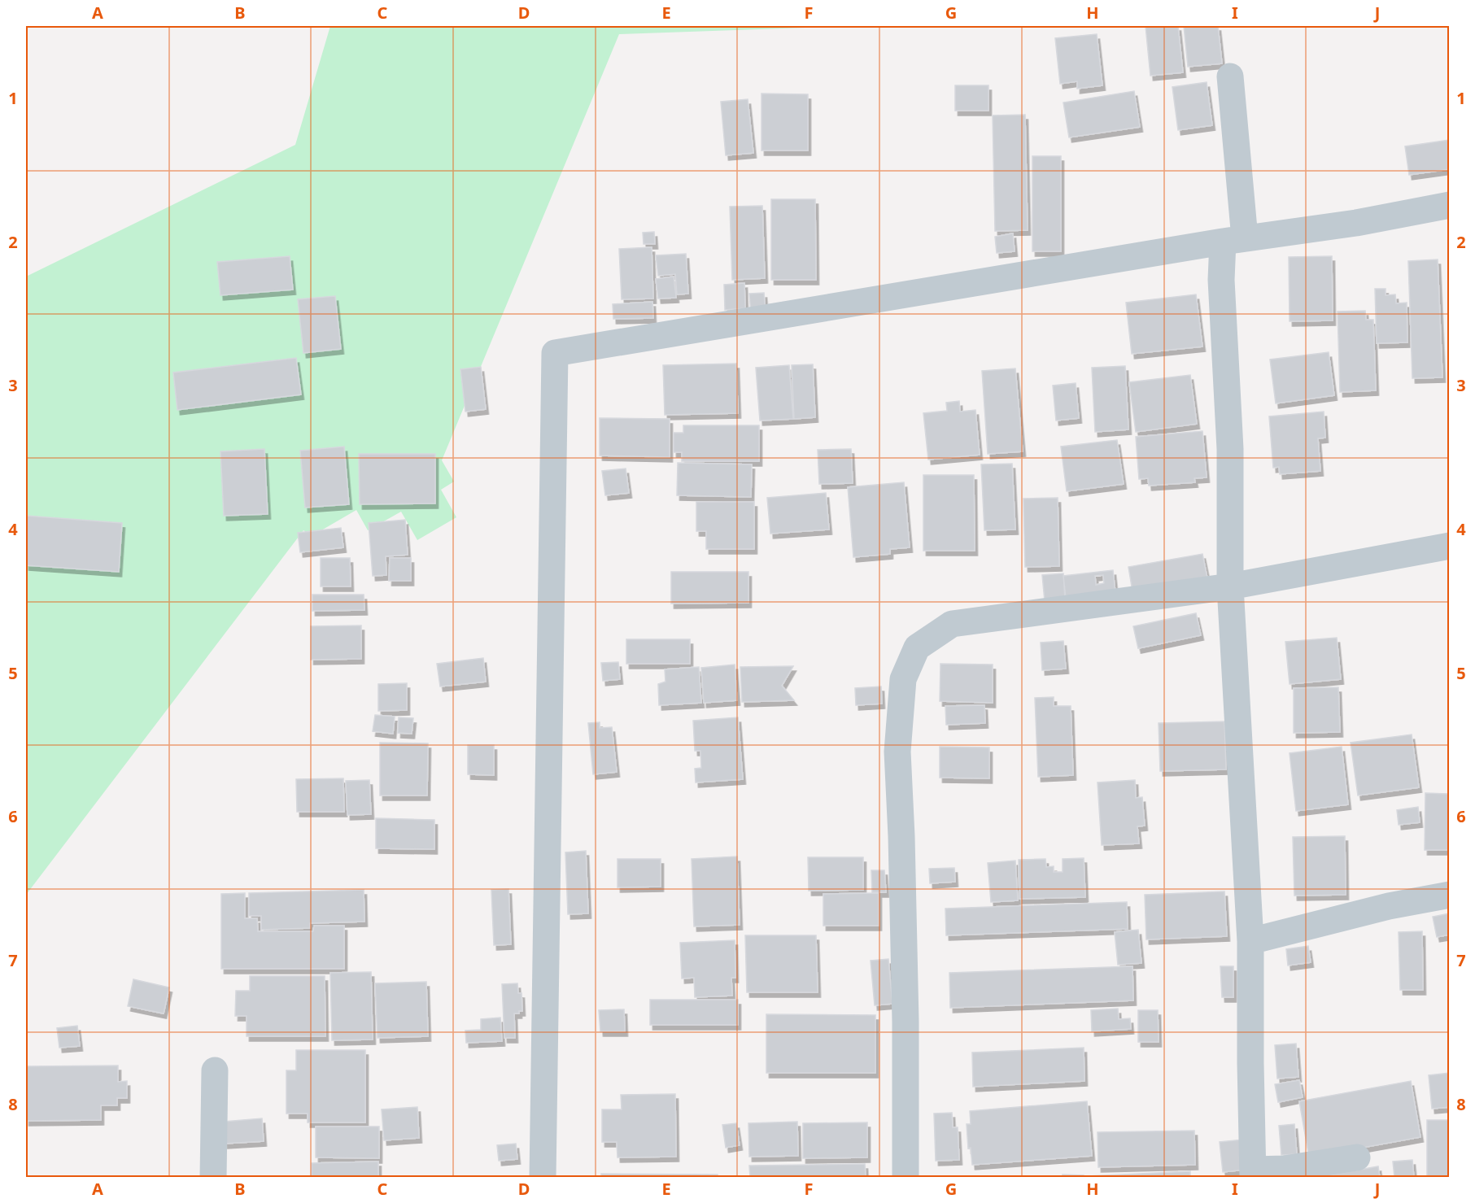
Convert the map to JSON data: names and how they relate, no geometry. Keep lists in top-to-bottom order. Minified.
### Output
{"grid":{"columns":["A","B","C","D","E","F","G","H","I","J"],"rows":["1","2","3","4","5","6","7","8"]}}
